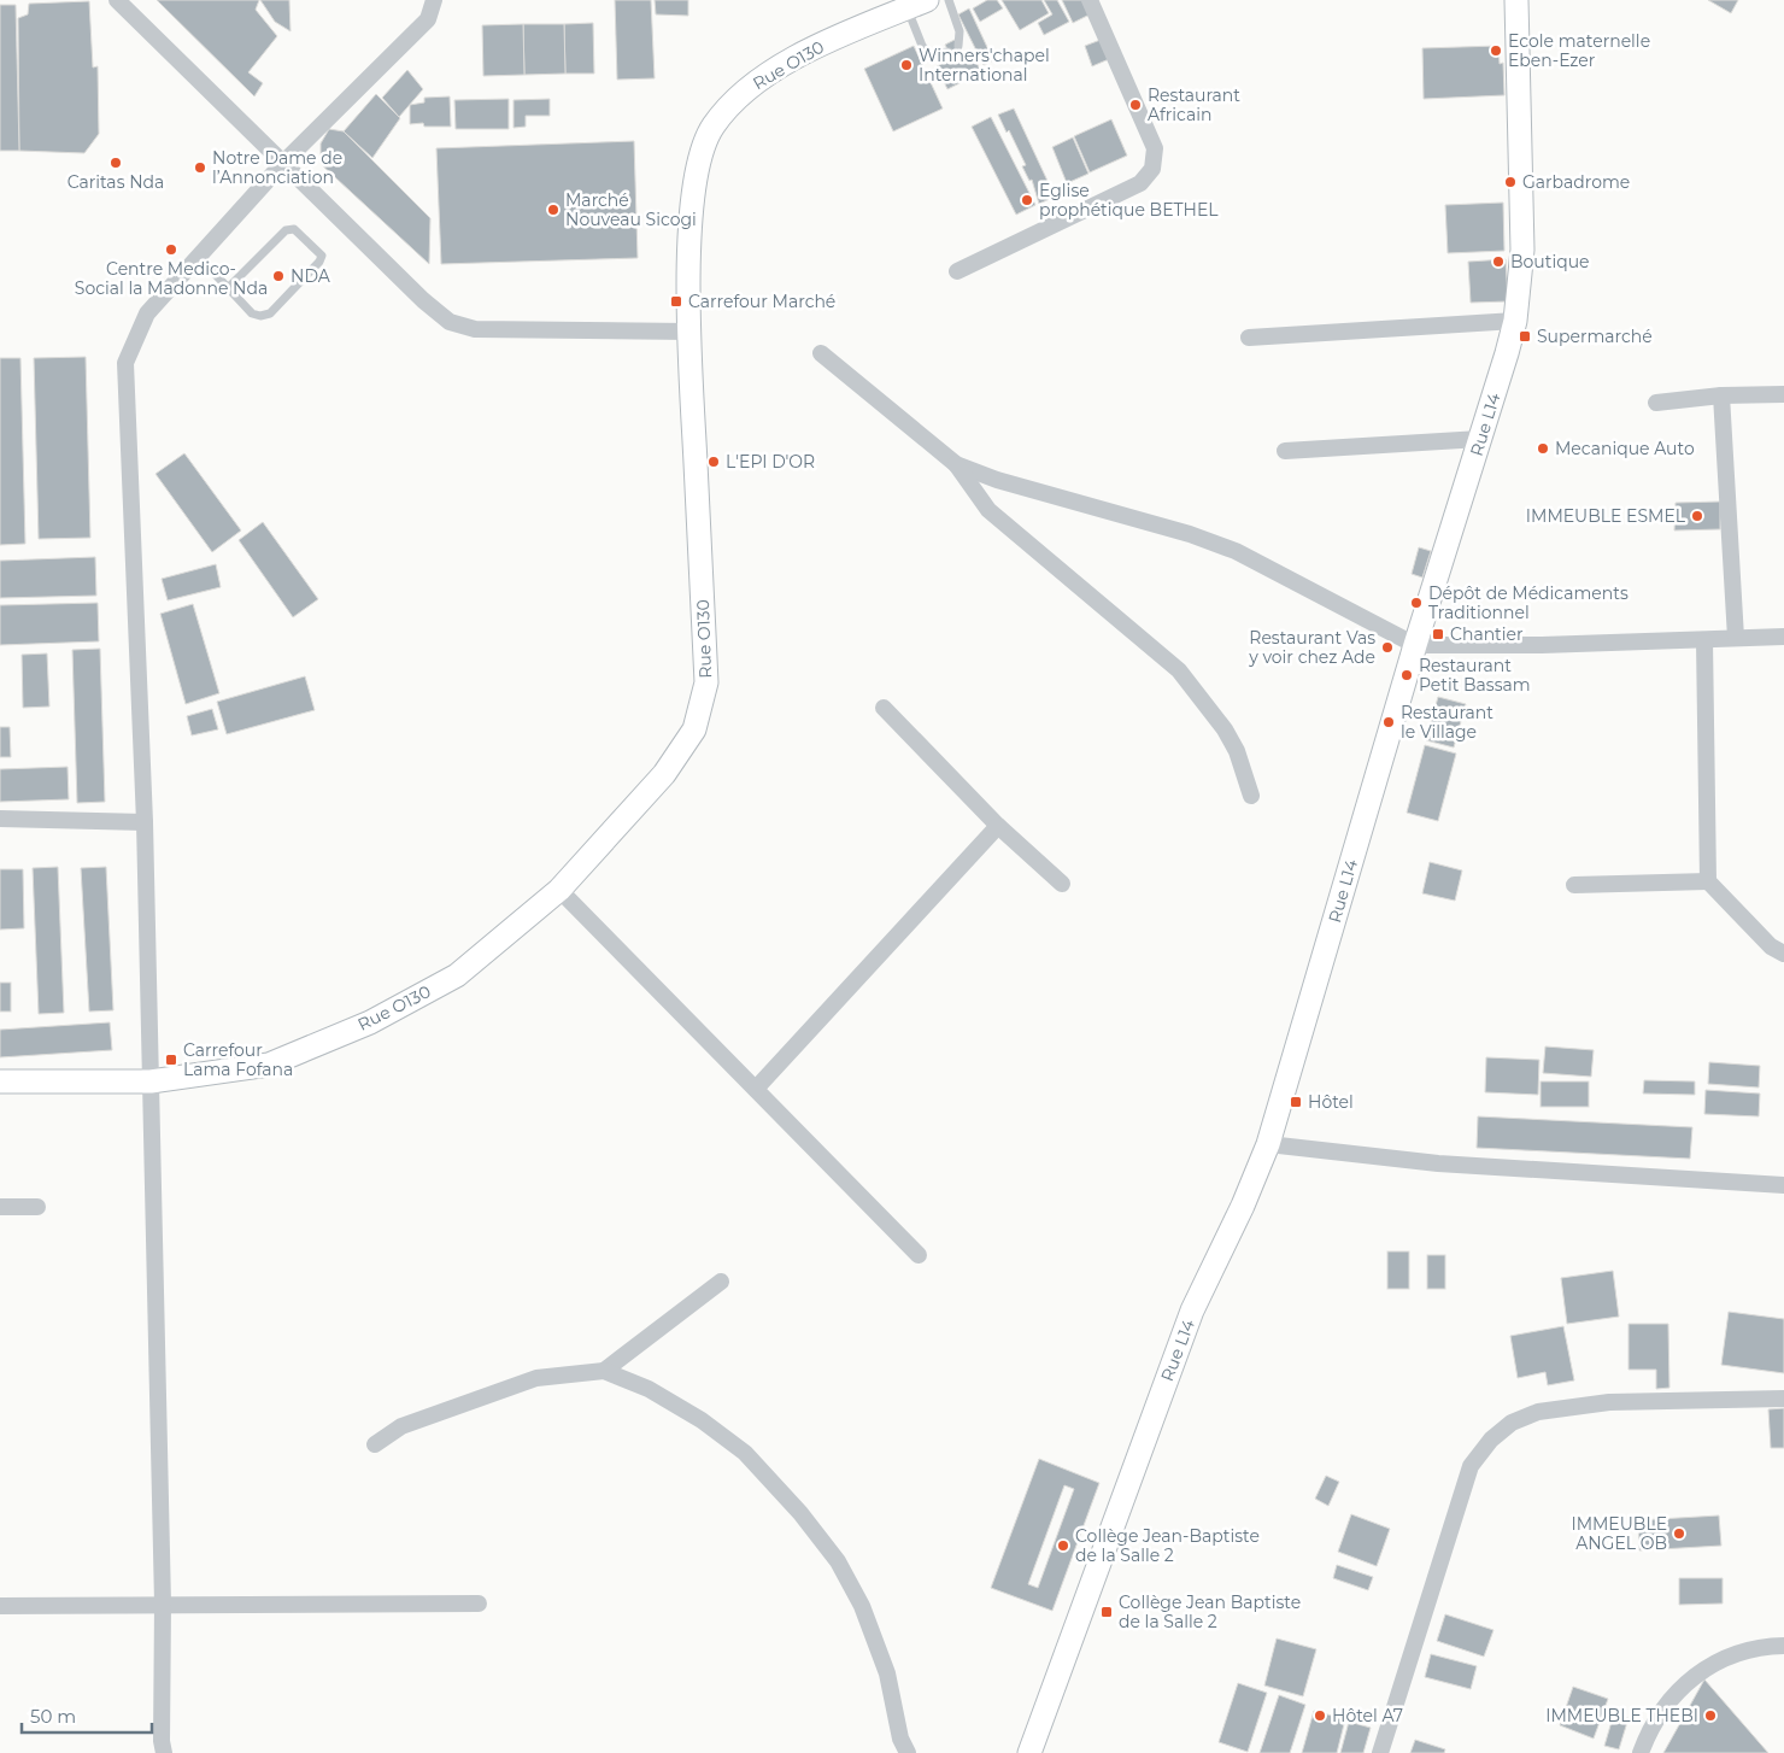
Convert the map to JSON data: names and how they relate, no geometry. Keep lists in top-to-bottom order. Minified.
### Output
{"streets":{"street":["Rue O130","Rue L14"]},"places":{"other":["Ecole maternelle Eben-Ezer","Winners'chapel International","Restaurant Africain","Caritas Nda","Notre Dame de l’Annonciation","Garbadrome","Eglise prophétique BETHEL","Marché Nouveau Sicogi","Centre Medico- Social la Madonne Nda","Boutique","NDA","Mecanique Auto","L'EPI D'OR","IMMEUBLE ESMEL","Dépôt de Médicaments Traditionnel","Restaurant Vas y voir chez Ade","Restaurant Petit Bassam","Restaurant le Village","IMMEUBLE ANGEL OB","Collège Jean-Baptiste de la Salle 2","Hôtel A7","IMMEUBLE THEBI"],"transit":["Carrefour Marché","Supermarché","Chantier","Carrefour Lama Fofana","Hôtel","Collège Jean Baptiste de la Salle 2"]},"scale_bar":"50 m"}
